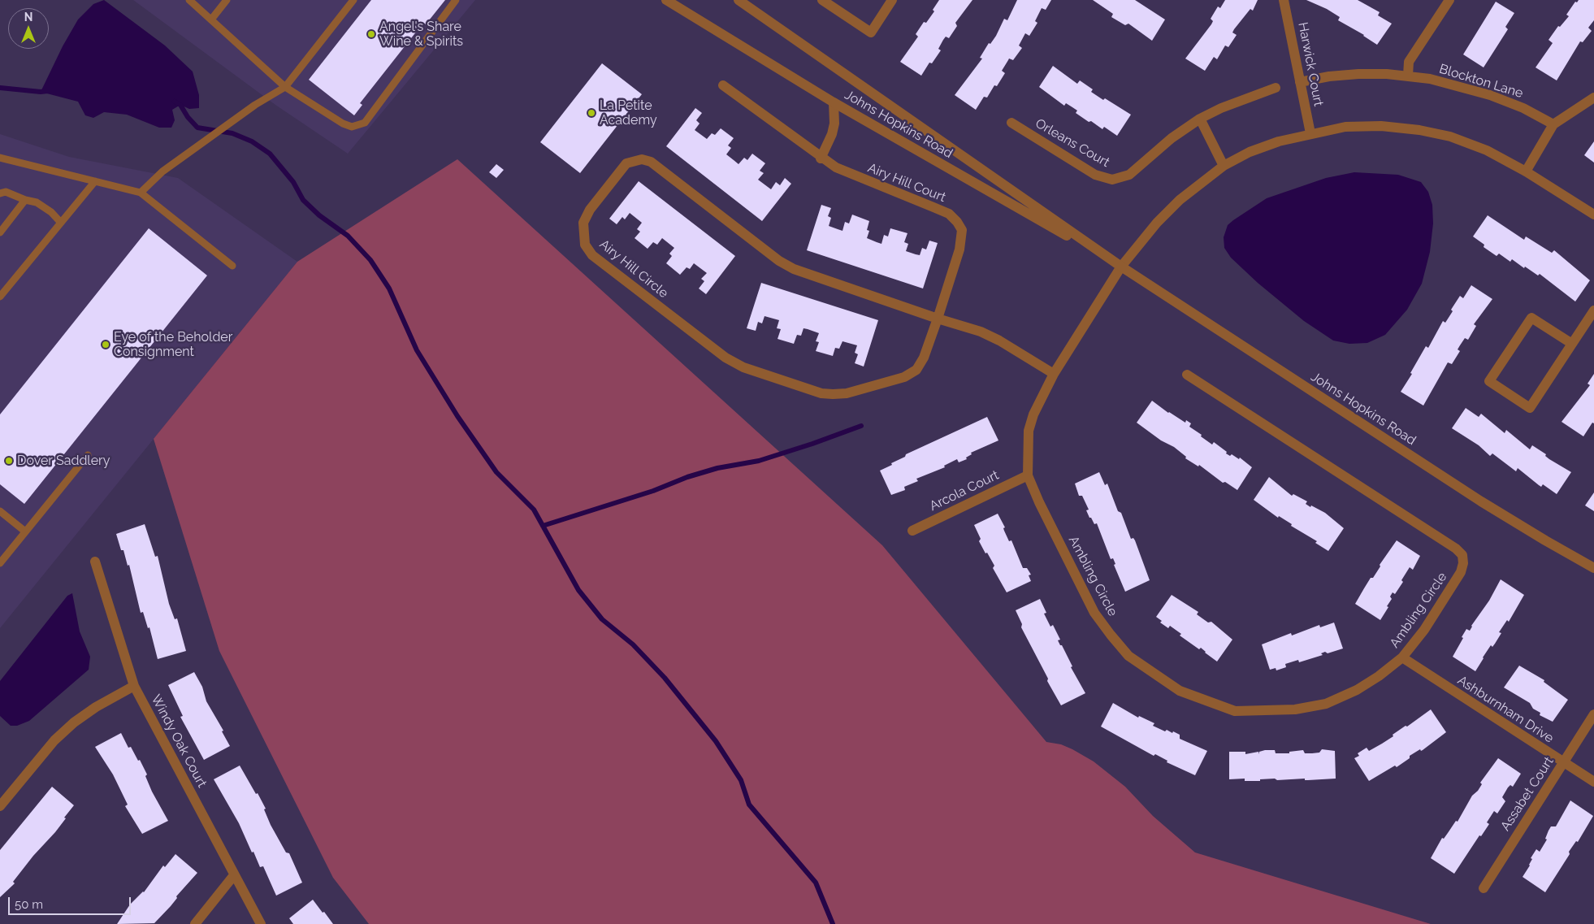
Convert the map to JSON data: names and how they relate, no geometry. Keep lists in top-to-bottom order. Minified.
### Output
{"streets":{"street":["Harwick Court","Blockton Lane","Johns Hopkins Road","Orleans Court","Airy Hill Court","Airy Hill Circle","Arcola Court","Ambling Circle","Ashburnham Drive","Windy Oak Court","Assabet Court"]},"crossings":[["Harwick Court","Blockton Lane"],["Harwick Court","Ambling Circle"],["Johns Hopkins Road","Ambling Circle"],["Airy Hill Court","Airy Hill Circle"],["Airy Hill Circle","Ambling Circle"],["Arcola Court","Ambling Circle"],["Ambling Circle","Ashburnham Drive"],["Ashburnham Drive","Assabet Court"]],"places":["Angel's Share Wine & Spirits","La Petite Academy","Eye of the Beholder Consignment","Dover Saddlery"],"scale_bar":"50 m","north":"top"}
